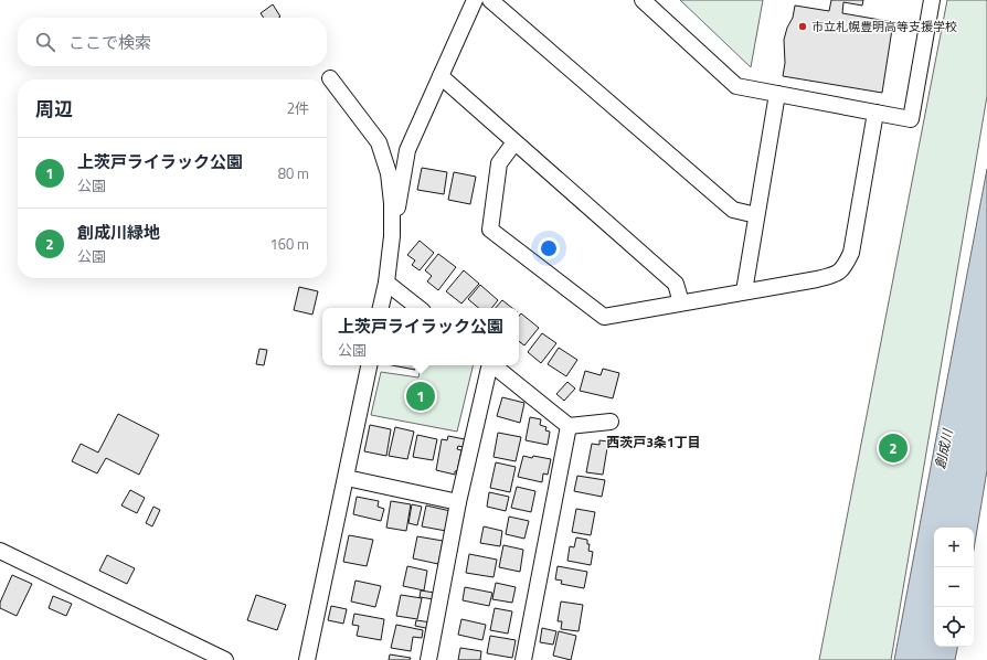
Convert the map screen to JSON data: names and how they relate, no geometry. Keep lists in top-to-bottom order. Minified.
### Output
{"districts":["西茨戸3条1丁目"],"water":["創成川"],"places":["市立札幌豊明高等支援学校"],"page":{"search":"ここで検索","heading":["周辺","2件"],"list":[{"mark":"1","name":"上茨戸ライラック公園","note":"公園","value":"80 m"},{"mark":"2","name":"創成川緑地","note":"公園","value":"160 m"}],"popup":["上茨戸ライラック公園","公園"],"pins":["1","2"],"map_buttons":["+","−"]}}
